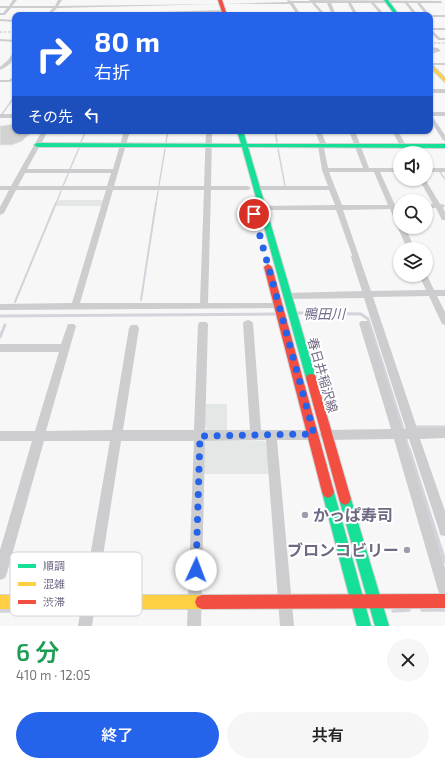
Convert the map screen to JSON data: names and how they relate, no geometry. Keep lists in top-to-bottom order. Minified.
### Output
{"streets":{"main road":["春日井稲沢線"]},"water":["鴨田川"],"places":["かっぱ寿司","ブロンコビリー"],"legend":["順調","混雑","渋滞"],"page":{"turn":["80 m","右折"],"then":"その先","heading":["6 分","410 m · 12:05"],"buttons":["終了","共有"]}}
